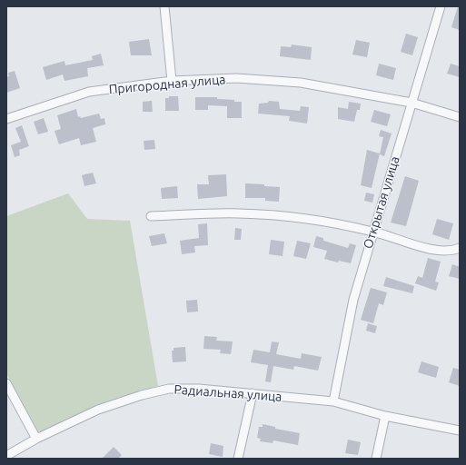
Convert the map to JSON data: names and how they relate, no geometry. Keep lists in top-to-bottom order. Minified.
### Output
{"streets":{"street":["Пригородная улица","Открытая улица","Радиальная улица"]},"crossings":[["Пригородная улица","Открытая улица"],["Открытая улица","Радиальная улица"]]}
